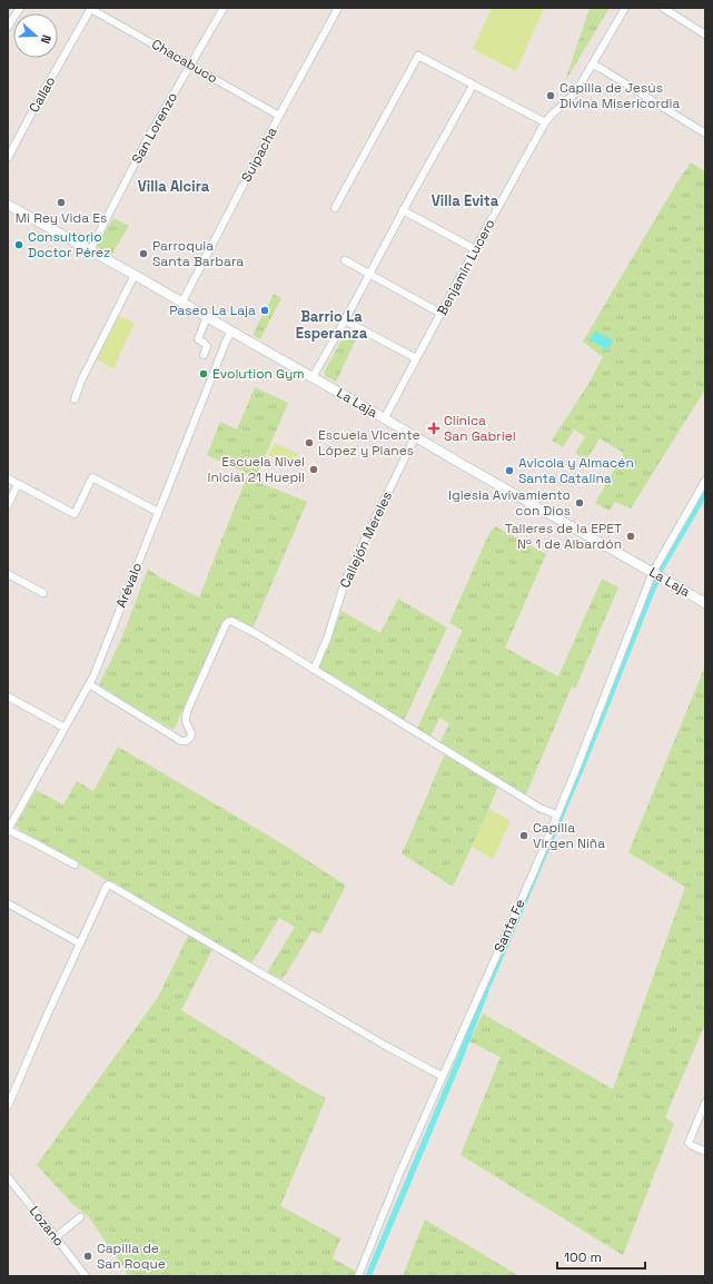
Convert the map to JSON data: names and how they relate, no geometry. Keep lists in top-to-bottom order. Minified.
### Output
{"streets":{"main road":["La Laja"],"street":["Chacabuco","Callao","San Lorenzo","Suipacha","Benjamín Lucero","Callejón Mereles","Arévalo","Santa Fe","Lozano"]},"crossings":[["Chacabuco","Callao"],["Chacabuco","San Lorenzo"],["Chacabuco","Suipacha"],["San Lorenzo","La Laja"],["Suipacha","La Laja"],["Benjamín Lucero","La Laja"],["La Laja","Callejón Mereles"],["La Laja","Arévalo"],["La Laja","Santa Fe"]],"districts":["Villa Alcira","Villa Evita","Barrio La Esperanza"],"places":{"other":["Capilla de Jesús Divina Misericordia","Mi Rey Vida Es","Consultorio Doctor Pérez","Parroquia Santa Barbara","Paseo La Laja","Evolution Gym","Escuela Vicente López y Planes","Escuela Nivel Inicial 21 Huepil","Avicola y Almacén Santa Catalina","Iglesia Avivamiento con Dios","Talleres de la EPET Nº 1 de Albardón","Capilla Virgen Niña","Capilla de San Roque"],"health":["Clínica San Gabriel"]},"scale_bar":"100 m","north":"right"}
